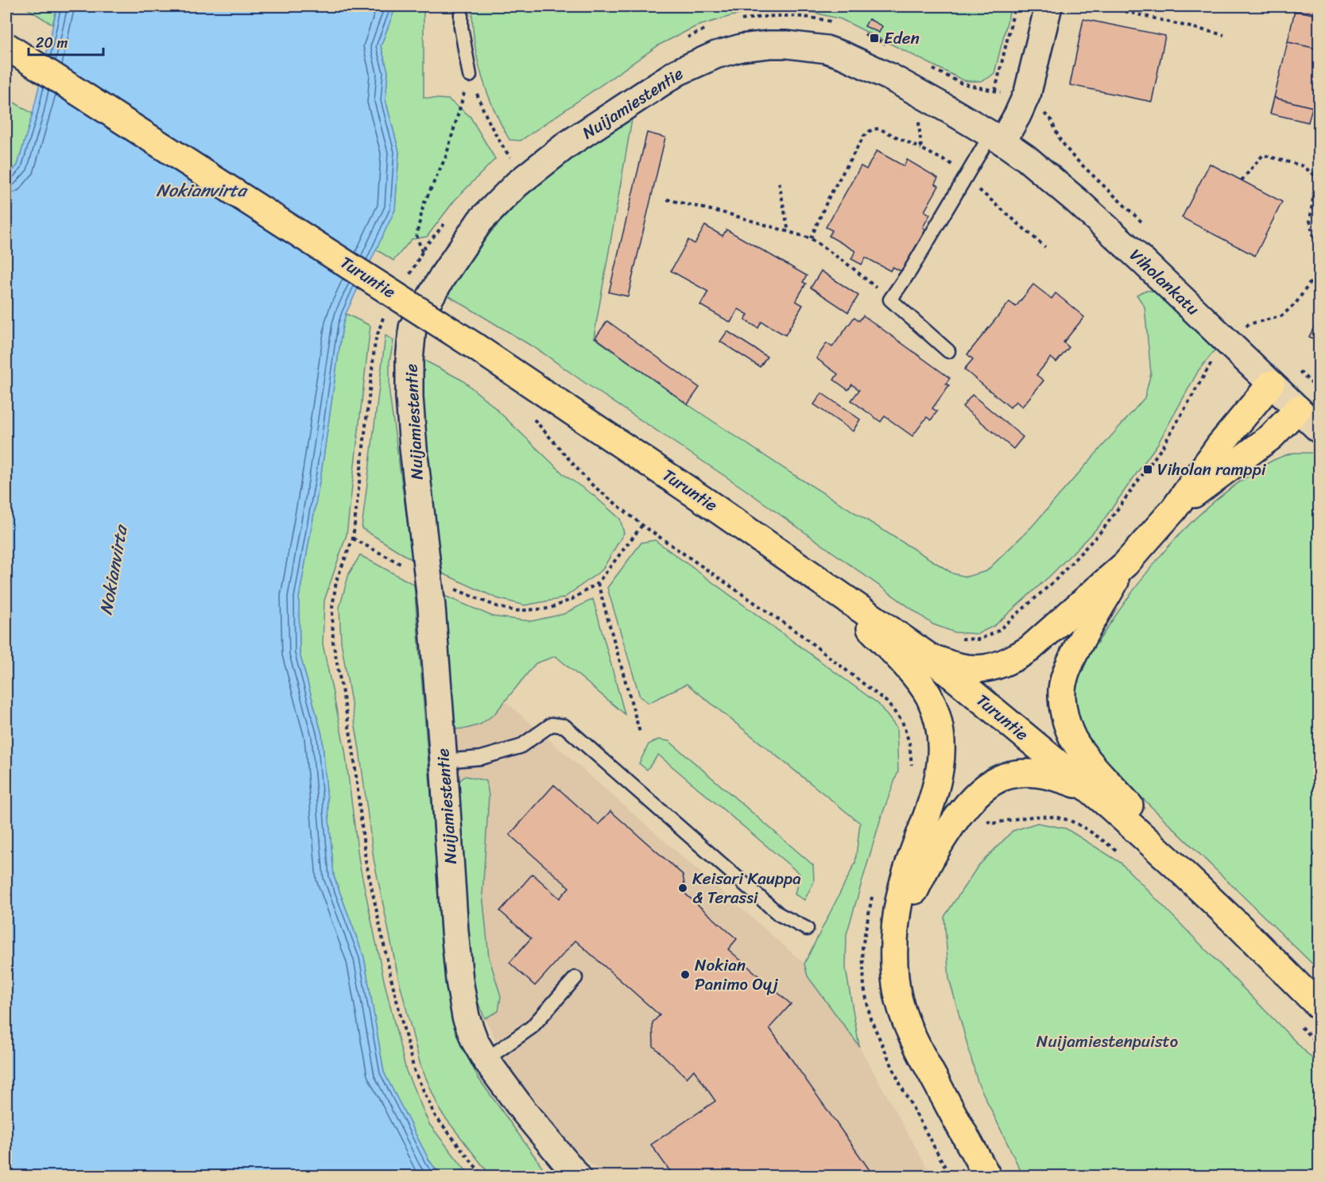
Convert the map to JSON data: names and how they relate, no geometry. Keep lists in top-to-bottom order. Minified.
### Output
{"streets":{"highway":["Turuntie"],"main road":["Nuijamiestentie","Viholankatu"]},"crossings":[["Nuijamiestentie","Viholankatu"]],"water":["Nokianvirta"],"parks":["Nuijamiestenpuisto"],"places":{"transit":["Eden","Viholan ramppi"],"other":["Keisari Kauppa & Terassi","Nokian Panimo Oyj"]},"scale_bar":"20 m"}
